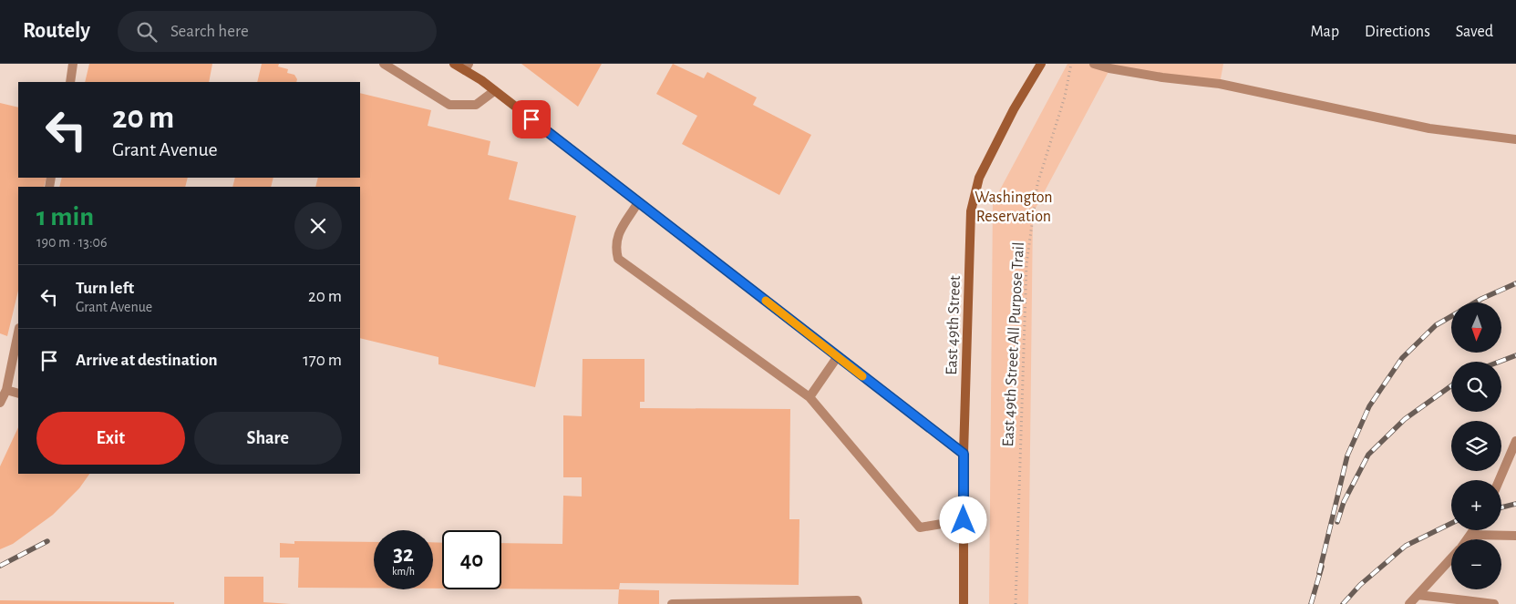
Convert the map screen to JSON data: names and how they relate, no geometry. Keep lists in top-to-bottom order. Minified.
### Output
{"streets":{"street":["East 49th Street"],"path":["East 49th Street All Purpose Trail"]},"parks":["Washington Reservation"],"north":"bottom","page":{"header":"Routely","search":"Search here","nav":["Map","Directions","Saved"],"turn":["20 m","Grant Avenue"],"heading":["1 min","190 m · 13:06"],"list":[{"name":"Turn left","note":"Grant Avenue","value":"20 m"},{"name":"Arrive at destination","value":"170 m"}],"map_buttons":["+","−"],"buttons":["Exit","Share"],"speed":"32 km/h","limit":"40"}}
